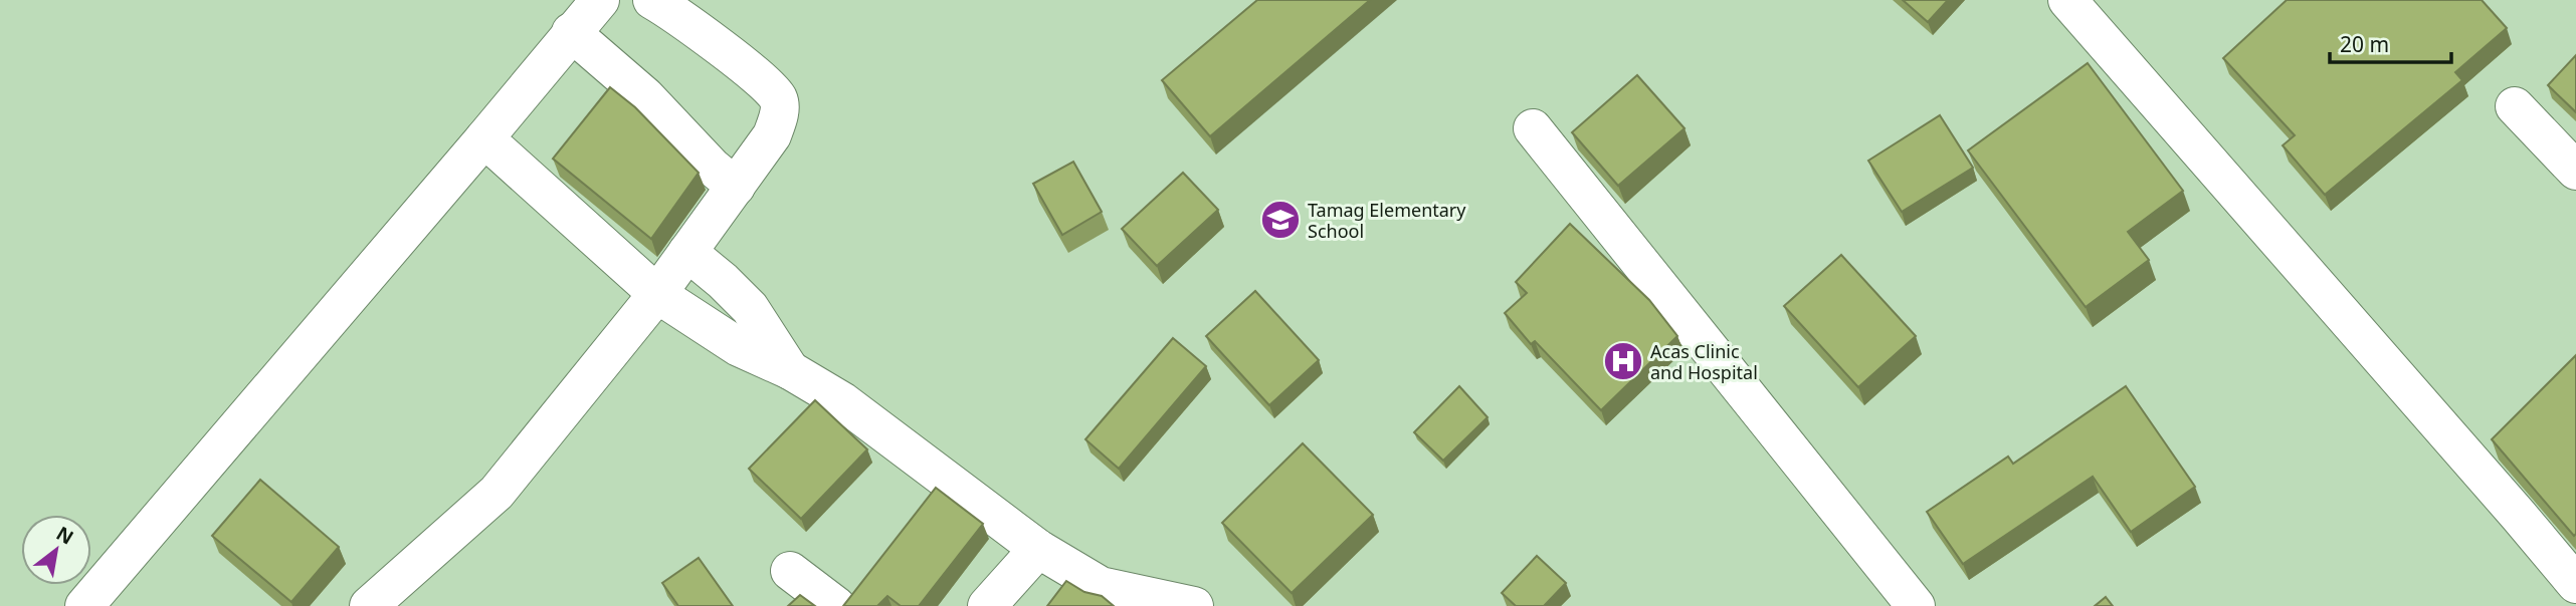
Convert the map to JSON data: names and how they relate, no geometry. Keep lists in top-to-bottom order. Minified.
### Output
{"places":{"school or university":["Tamag Elementary School"],"hospital":["Acas Clinic and Hospital"]},"scale_bar":"20 m","north":"top right"}
